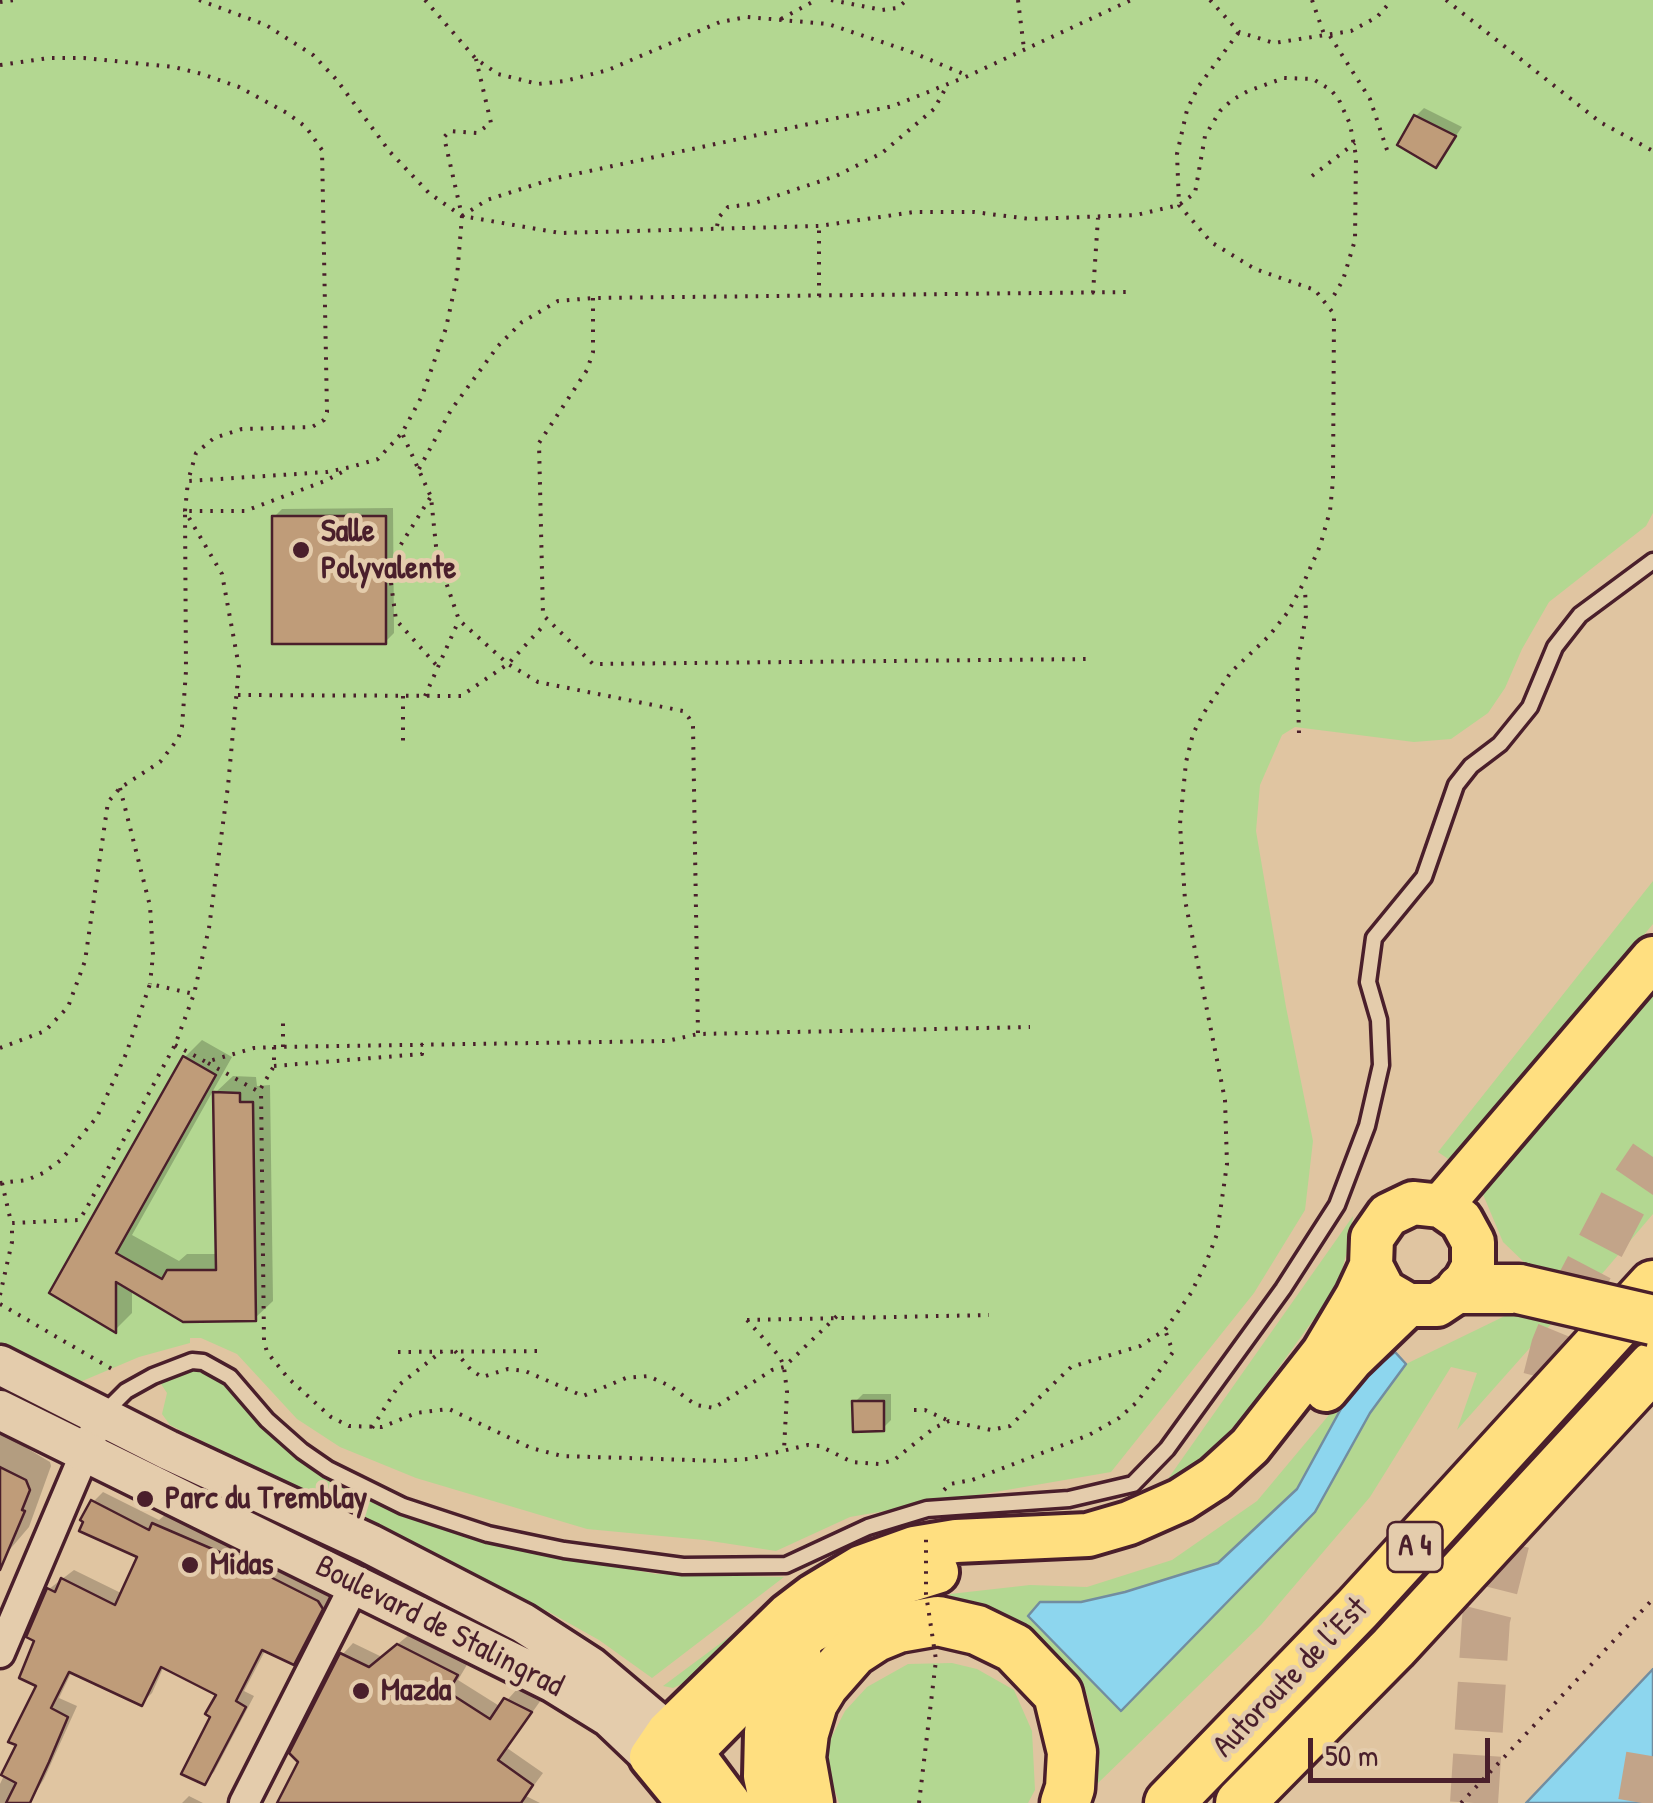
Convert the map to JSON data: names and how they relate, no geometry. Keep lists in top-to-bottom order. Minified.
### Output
{"streets":{"highway":["A 4","Autoroute de l’Est"],"main road":["Boulevard de Stalingrad"]},"places":["Salle Polyvalente","Parc du Tremblay","Midas","Mazda"],"scale_bar":"50 m"}
